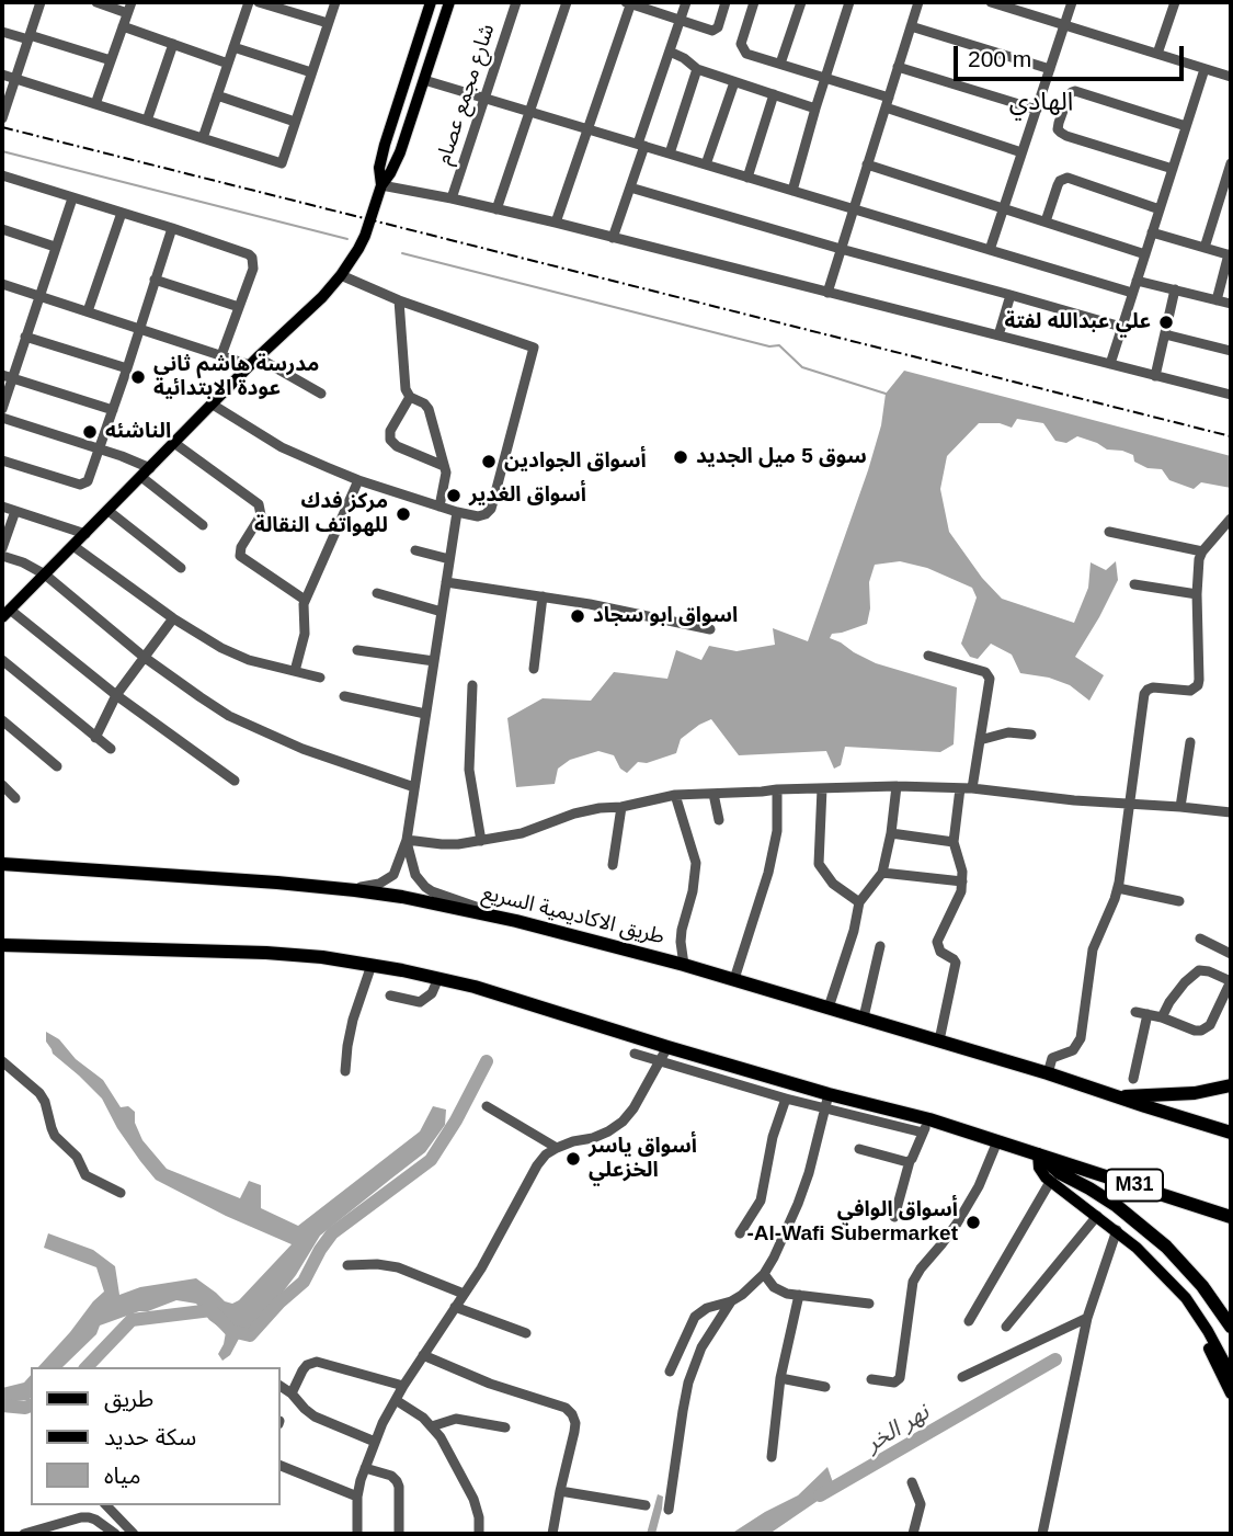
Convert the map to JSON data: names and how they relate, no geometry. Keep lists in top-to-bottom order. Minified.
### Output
{"streets":{"highway":["طريق الاكاديمية السريع","M31"],"street":["شارع مجمع عصام"]},"districts":["الهادي"],"water":["نهر الخر"],"places":["علي عبدالله لفتة","مدرسة هاشم ثاني عودة الابتدائية","الناشئه","سوق 5 ميل الجديد","أسواق الجوادين","أسواق الغدير","مركز فدك للهواتف النقالة","اسواق ابو سجاد","أسواق ياسر الخزعلي","أسواق الوافي -Al-Wafi Subermarket"],"legend":["طريق","سكة حديد","مياه"],"scale_bar":"200 m"}
